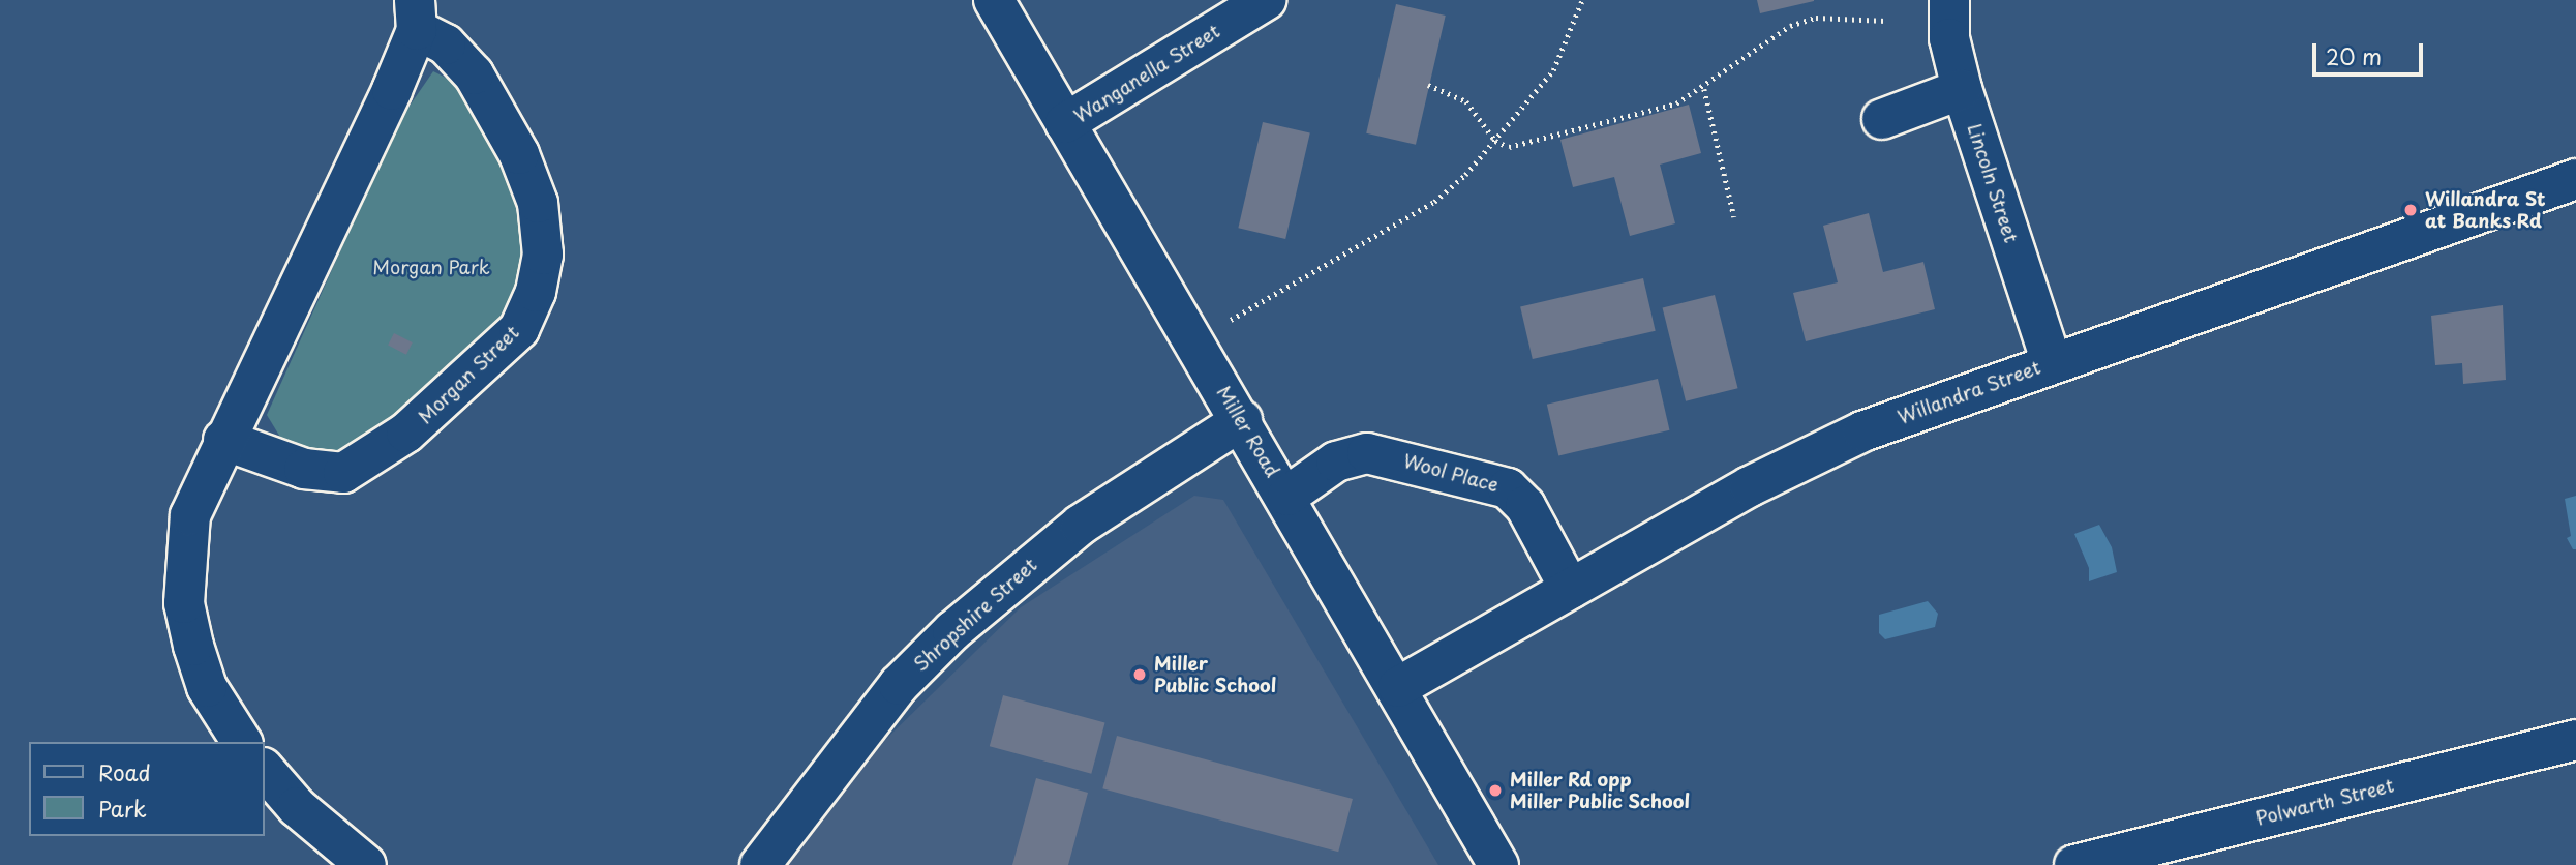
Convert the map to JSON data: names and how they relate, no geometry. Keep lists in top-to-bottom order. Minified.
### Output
{"streets":{"street":["Wanganella Street","Lincoln Street","Morgan Street","Willandra Street","Miller Road","Wool Place","Shropshire Street","Polwarth Street"]},"crossings":[["Wanganella Street","Miller Road"],["Lincoln Street","Willandra Street"],["Willandra Street","Miller Road"],["Willandra Street","Wool Place"],["Miller Road","Wool Place"],["Miller Road","Shropshire Street"]],"parks":["Morgan Park"],"places":["Willandra St at Banks Rd","Miller Public School","Miller Rd opp Miller Public School"],"legend":["Road","Park"],"scale_bar":"20 m"}
